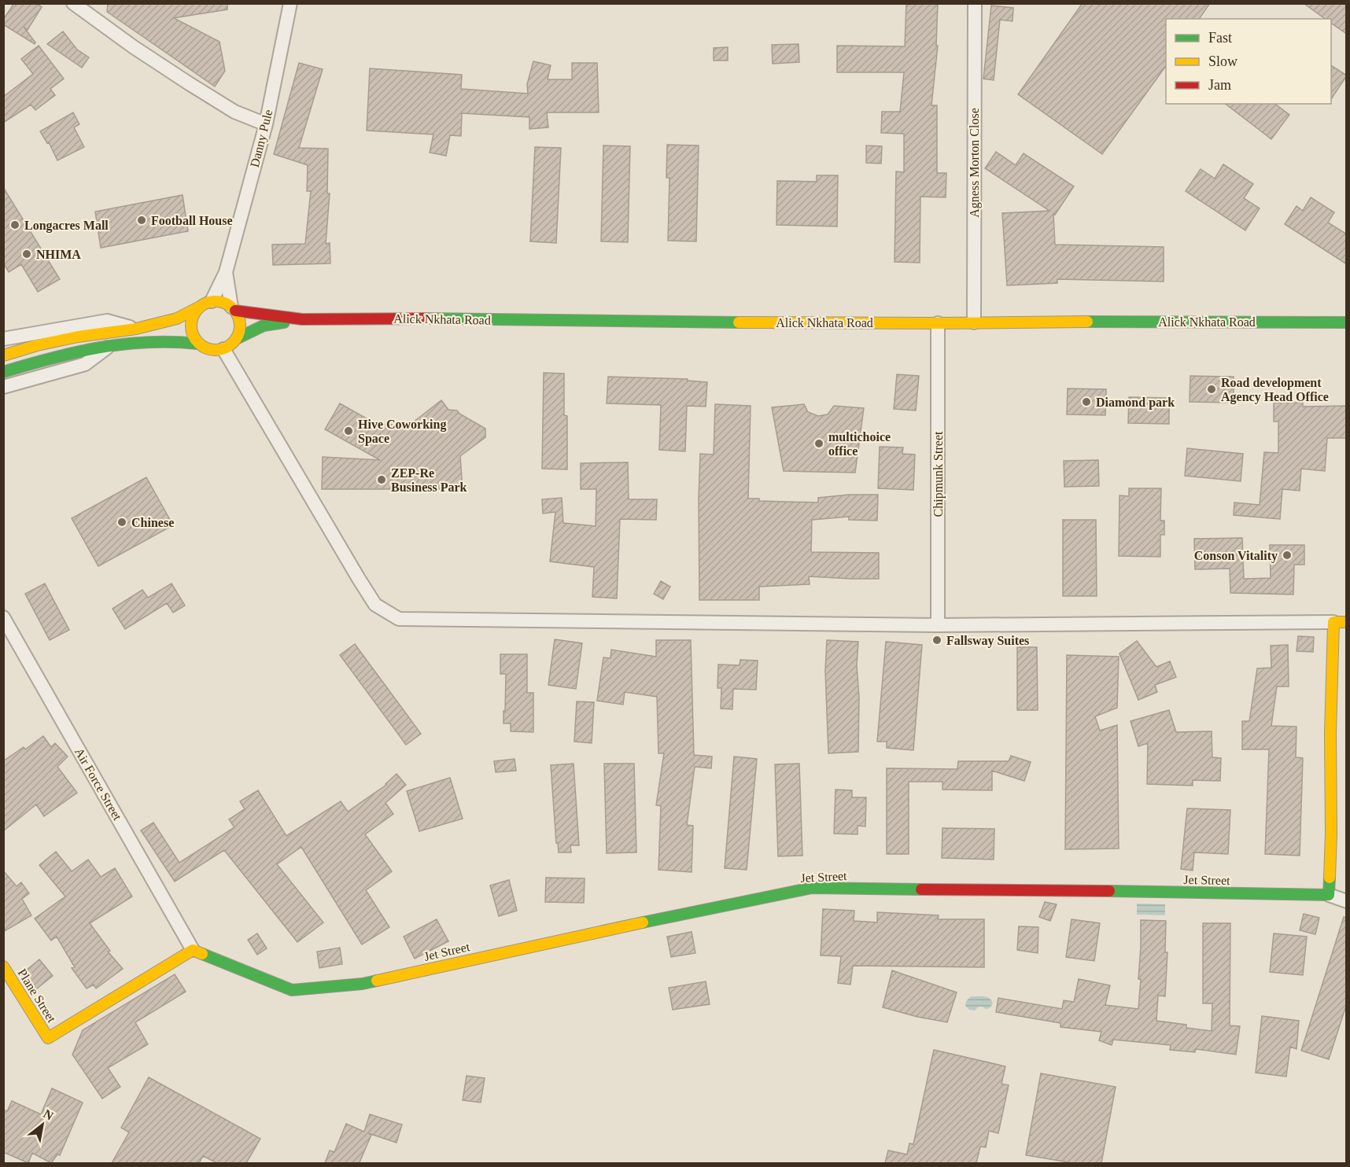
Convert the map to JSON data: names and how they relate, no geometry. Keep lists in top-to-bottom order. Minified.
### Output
{"streets":{"main road":["Alick Nkhata Road","Jet Street","Plane Street"],"street":["Danny Pule","Agness Morton Close","Chipmunk Street","Air Force Street"]},"crossings":[["Danny Pule","Alick Nkhata Road"],["Agness Morton Close","Alick Nkhata Road"],["Alick Nkhata Road","Chipmunk Street"],["Air Force Street","Jet Street"],["Air Force Street","Plane Street"],["Jet Street","Plane Street"]],"places":["Football House","Longacres Mall","NHIMA","Road development Agency Head Office","Diamond park","Hive Coworking Space","multichoice office","ZEP-Re Business Park","Chinese","Conson Vitality","Fallsway Suites"],"legend":["Fast","Slow","Jam"],"north":"top right"}
